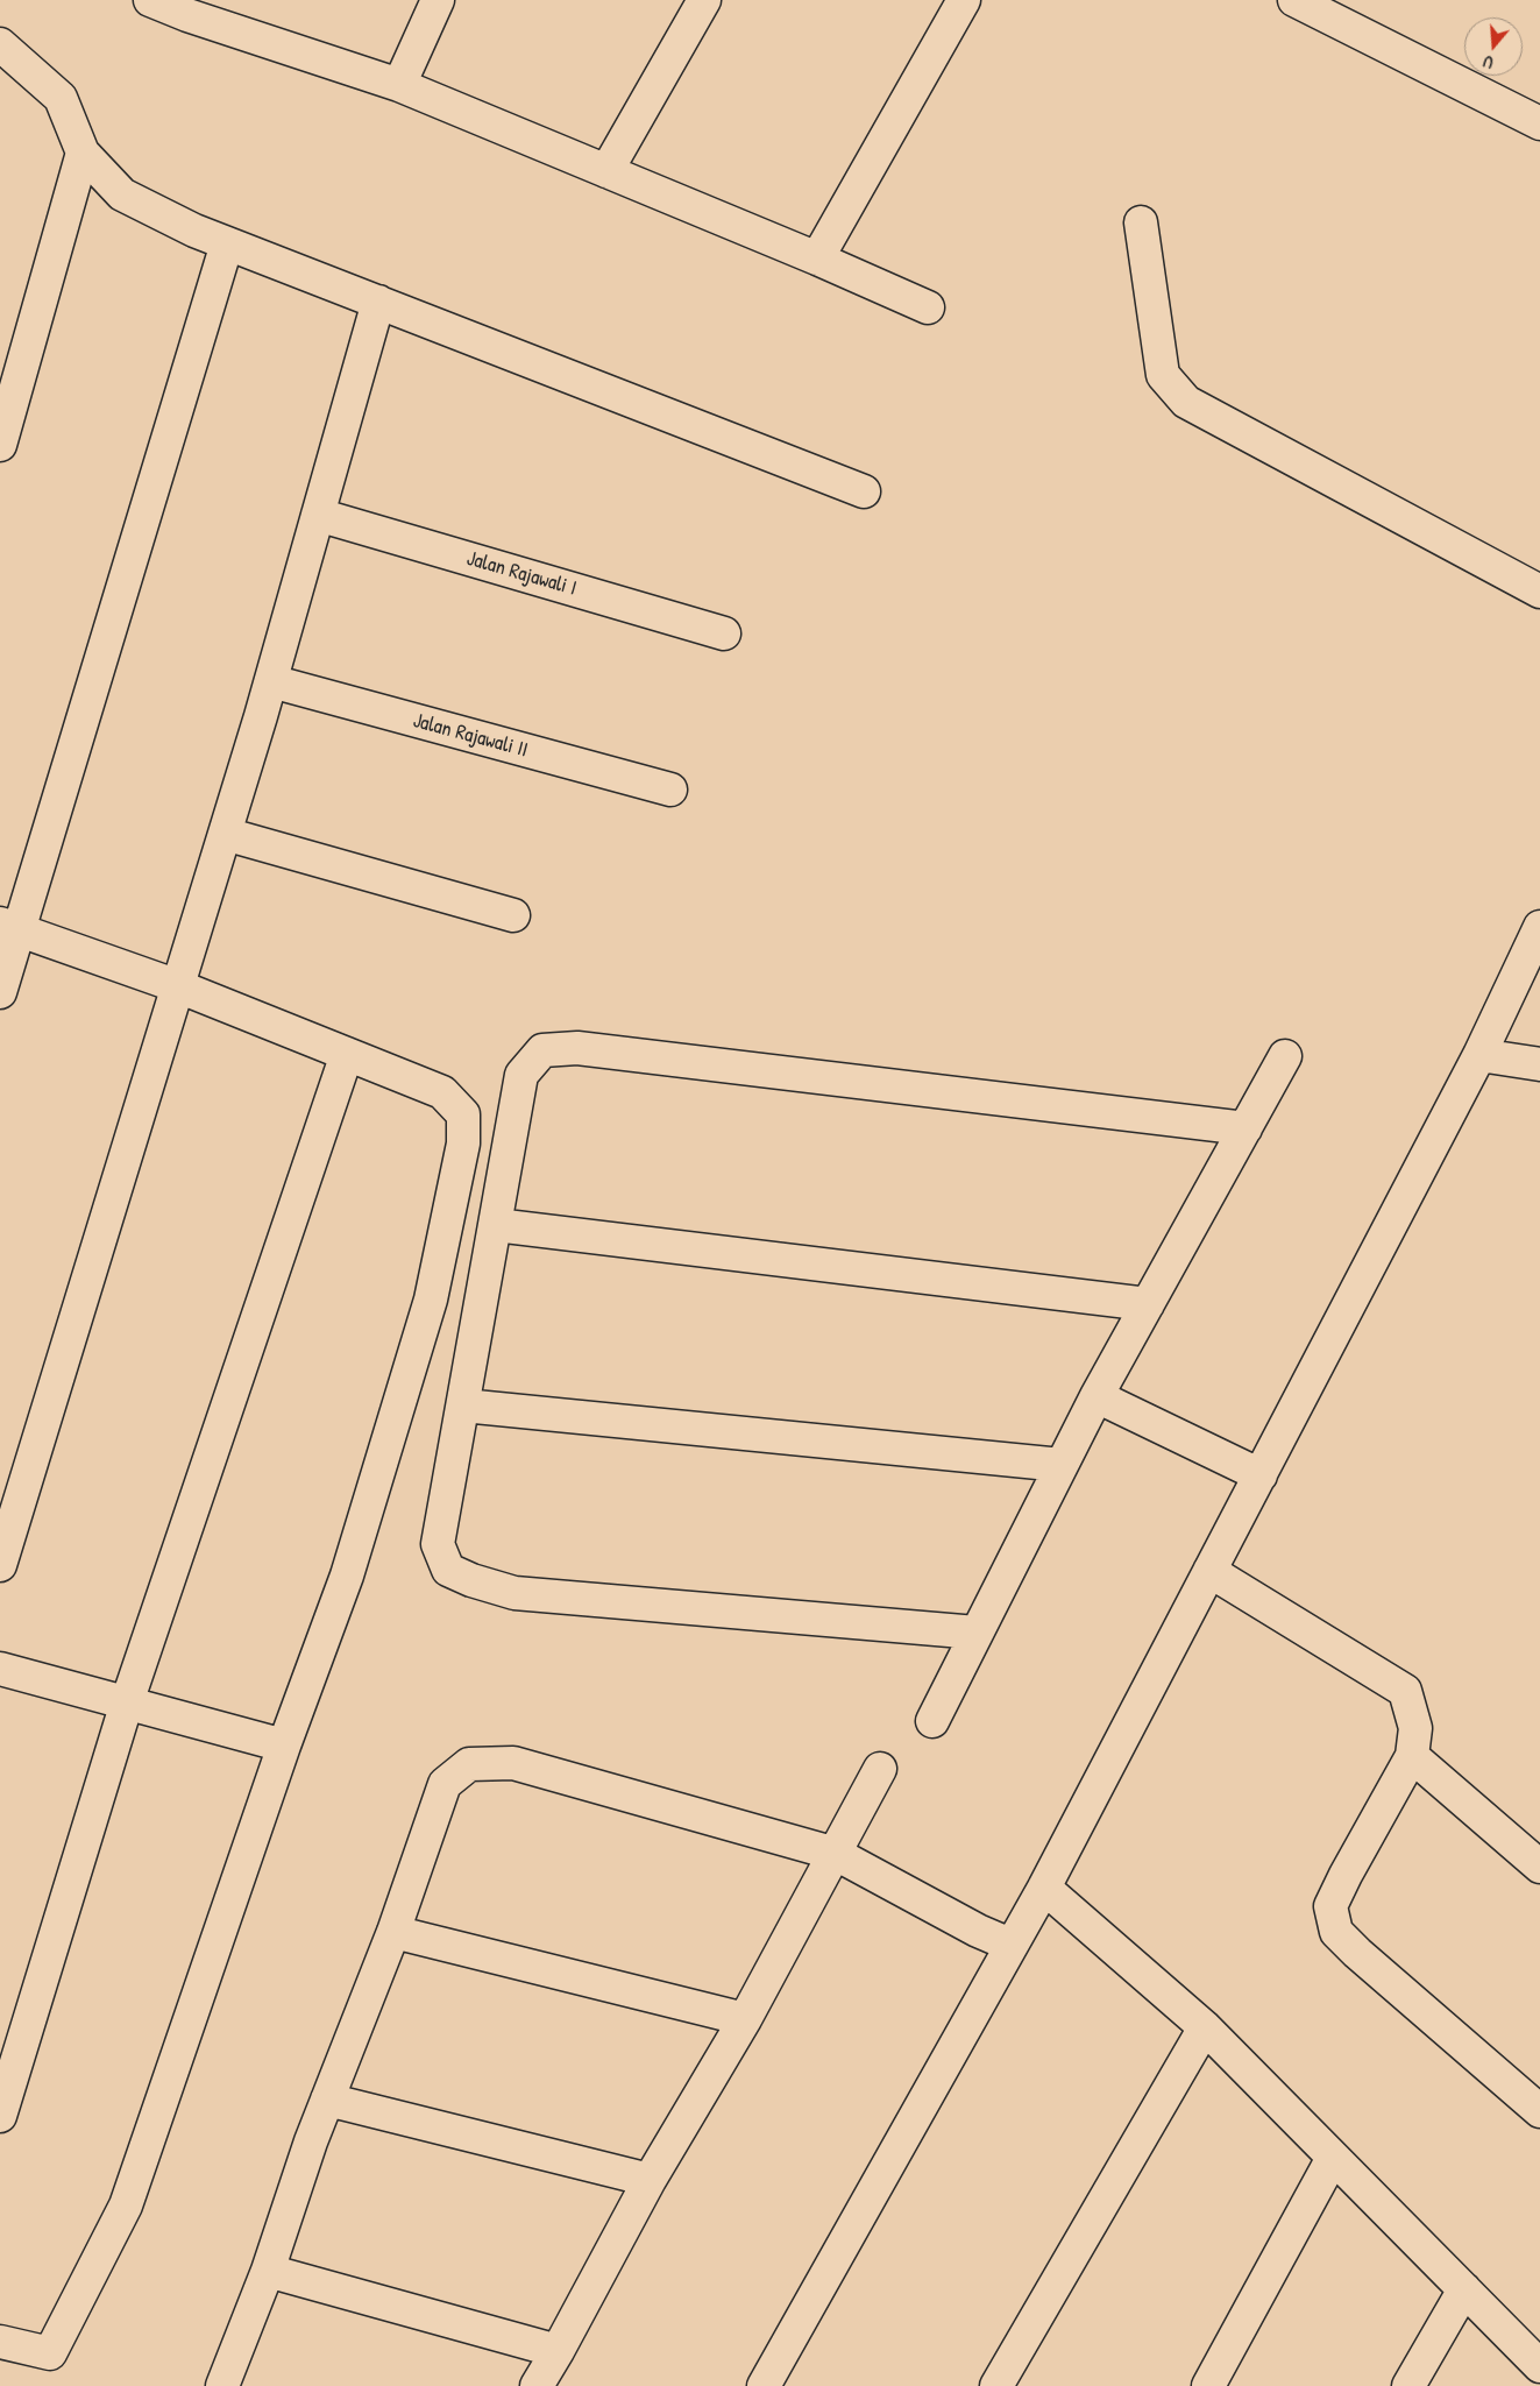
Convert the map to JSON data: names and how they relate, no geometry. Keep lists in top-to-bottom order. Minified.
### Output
{"streets":{"street":["Jalan Rajawali I","Jalan Rajawali II"]},"north":"bottom"}
